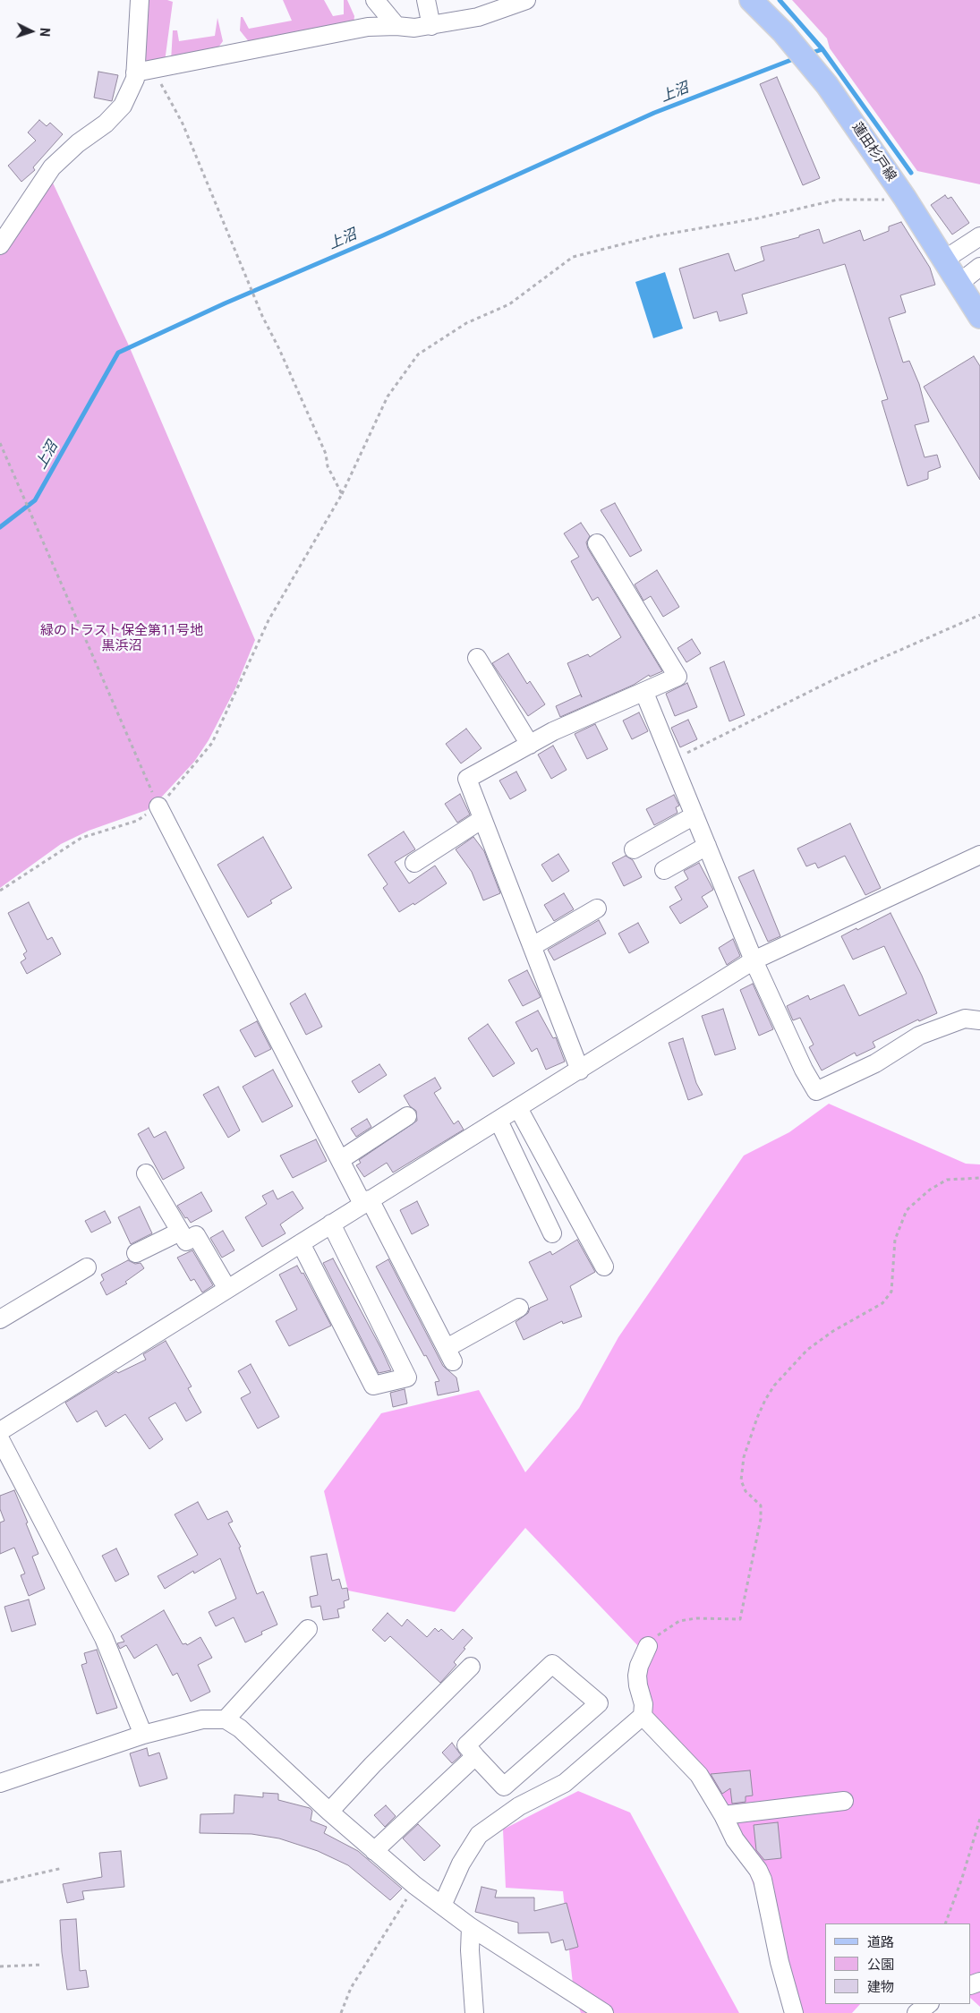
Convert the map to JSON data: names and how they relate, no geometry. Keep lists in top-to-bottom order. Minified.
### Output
{"streets":{"main road":["蓮田杉戸線"]},"water":["上沼"],"parks":["緑のトラスト保全第11号地 黒浜沼"],"legend":["道路","公園","建物"],"north":"right"}
